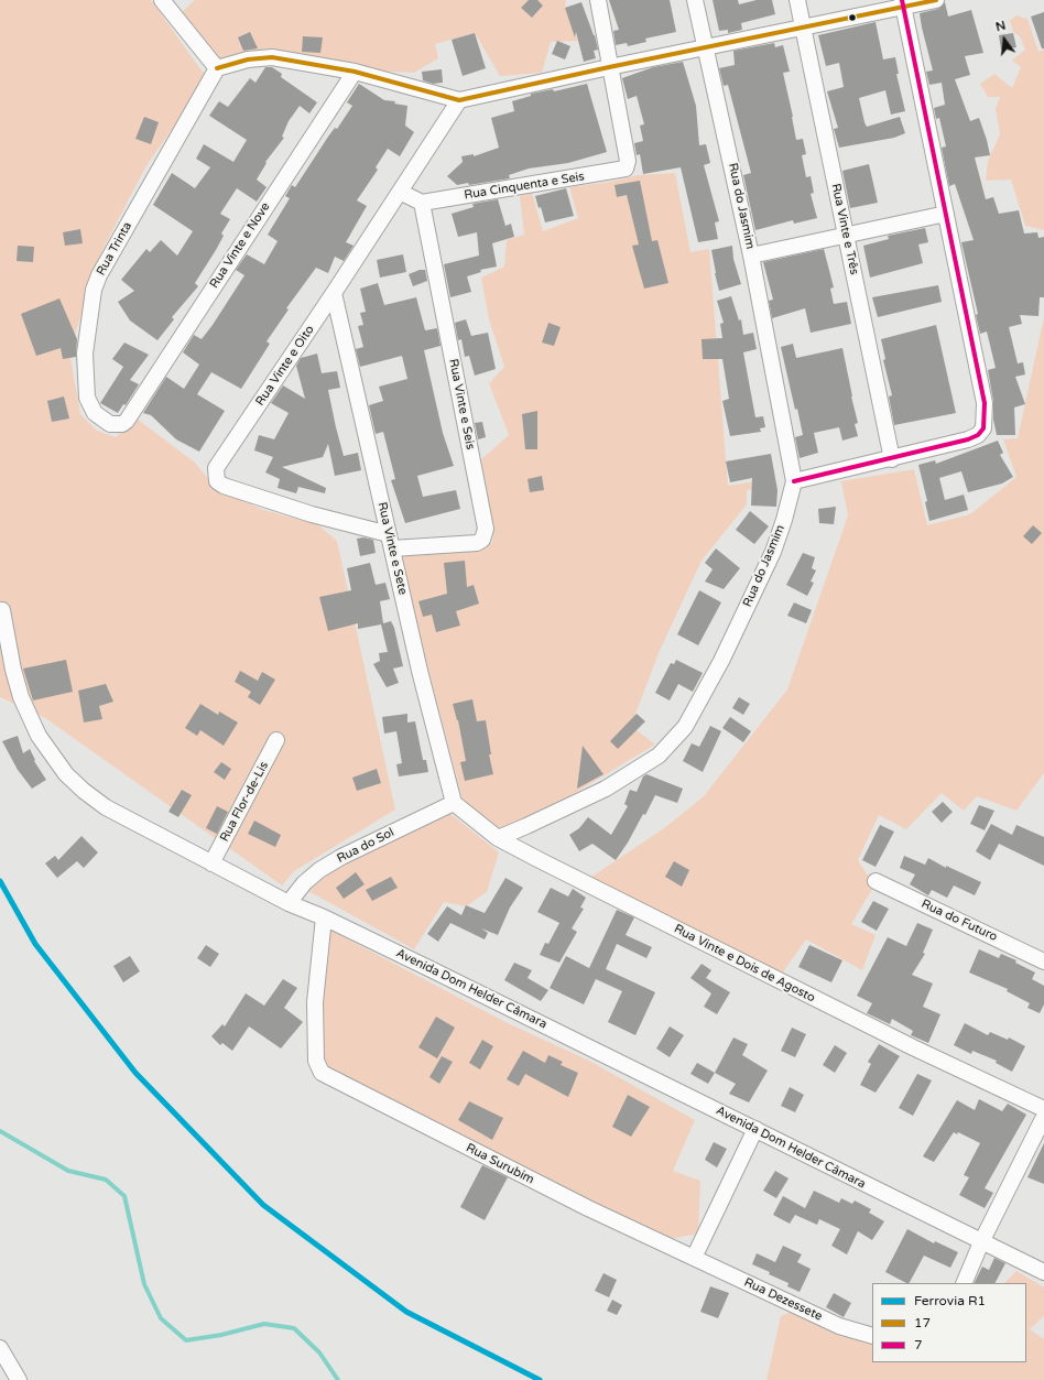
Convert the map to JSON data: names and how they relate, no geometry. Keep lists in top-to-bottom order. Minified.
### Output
{"streets":{"street":["Rua Cinquenta e Seis","Rua do Jasmim","Rua Vinte e Três","Rua Vinte e Nove","Rua Trinta","Rua Vinte e Oito","Rua Vinte e Seis","Rua Vinte e Sete","Rua Flor-de-Lis","Rua do Sol","Rua do Futuro","Rua Vinte e Dois de Agosto","Avenida Dom Helder Câmara","Rua Surubim","Rua Dezessete"]},"crossings":[["Rua Cinquenta e Seis","Rua Vinte e Seis"],["Rua do Jasmim","Rua Vinte e Dois de Agosto"],["Rua Vinte e Nove","Rua Trinta"],["Rua Vinte e Oito","Rua Vinte e Seis"],["Rua Vinte e Oito","Rua Vinte e Sete"],["Rua Vinte e Seis","Rua Vinte e Sete"],["Rua Vinte e Sete","Rua do Sol"],["Rua Vinte e Sete","Rua Vinte e Dois de Agosto"],["Rua Flor-de-Lis","Avenida Dom Helder Câmara"],["Rua do Sol","Rua Vinte e Dois de Agosto"],["Rua do Sol","Avenida Dom Helder Câmara"],["Avenida Dom Helder Câmara","Rua Surubim"],["Rua Surubim","Rua Dezessete"]],"lines":["transit line 17","transit line 7","rail line R1"],"legend":["Ferrovia R1","17","7"],"north":"top"}
